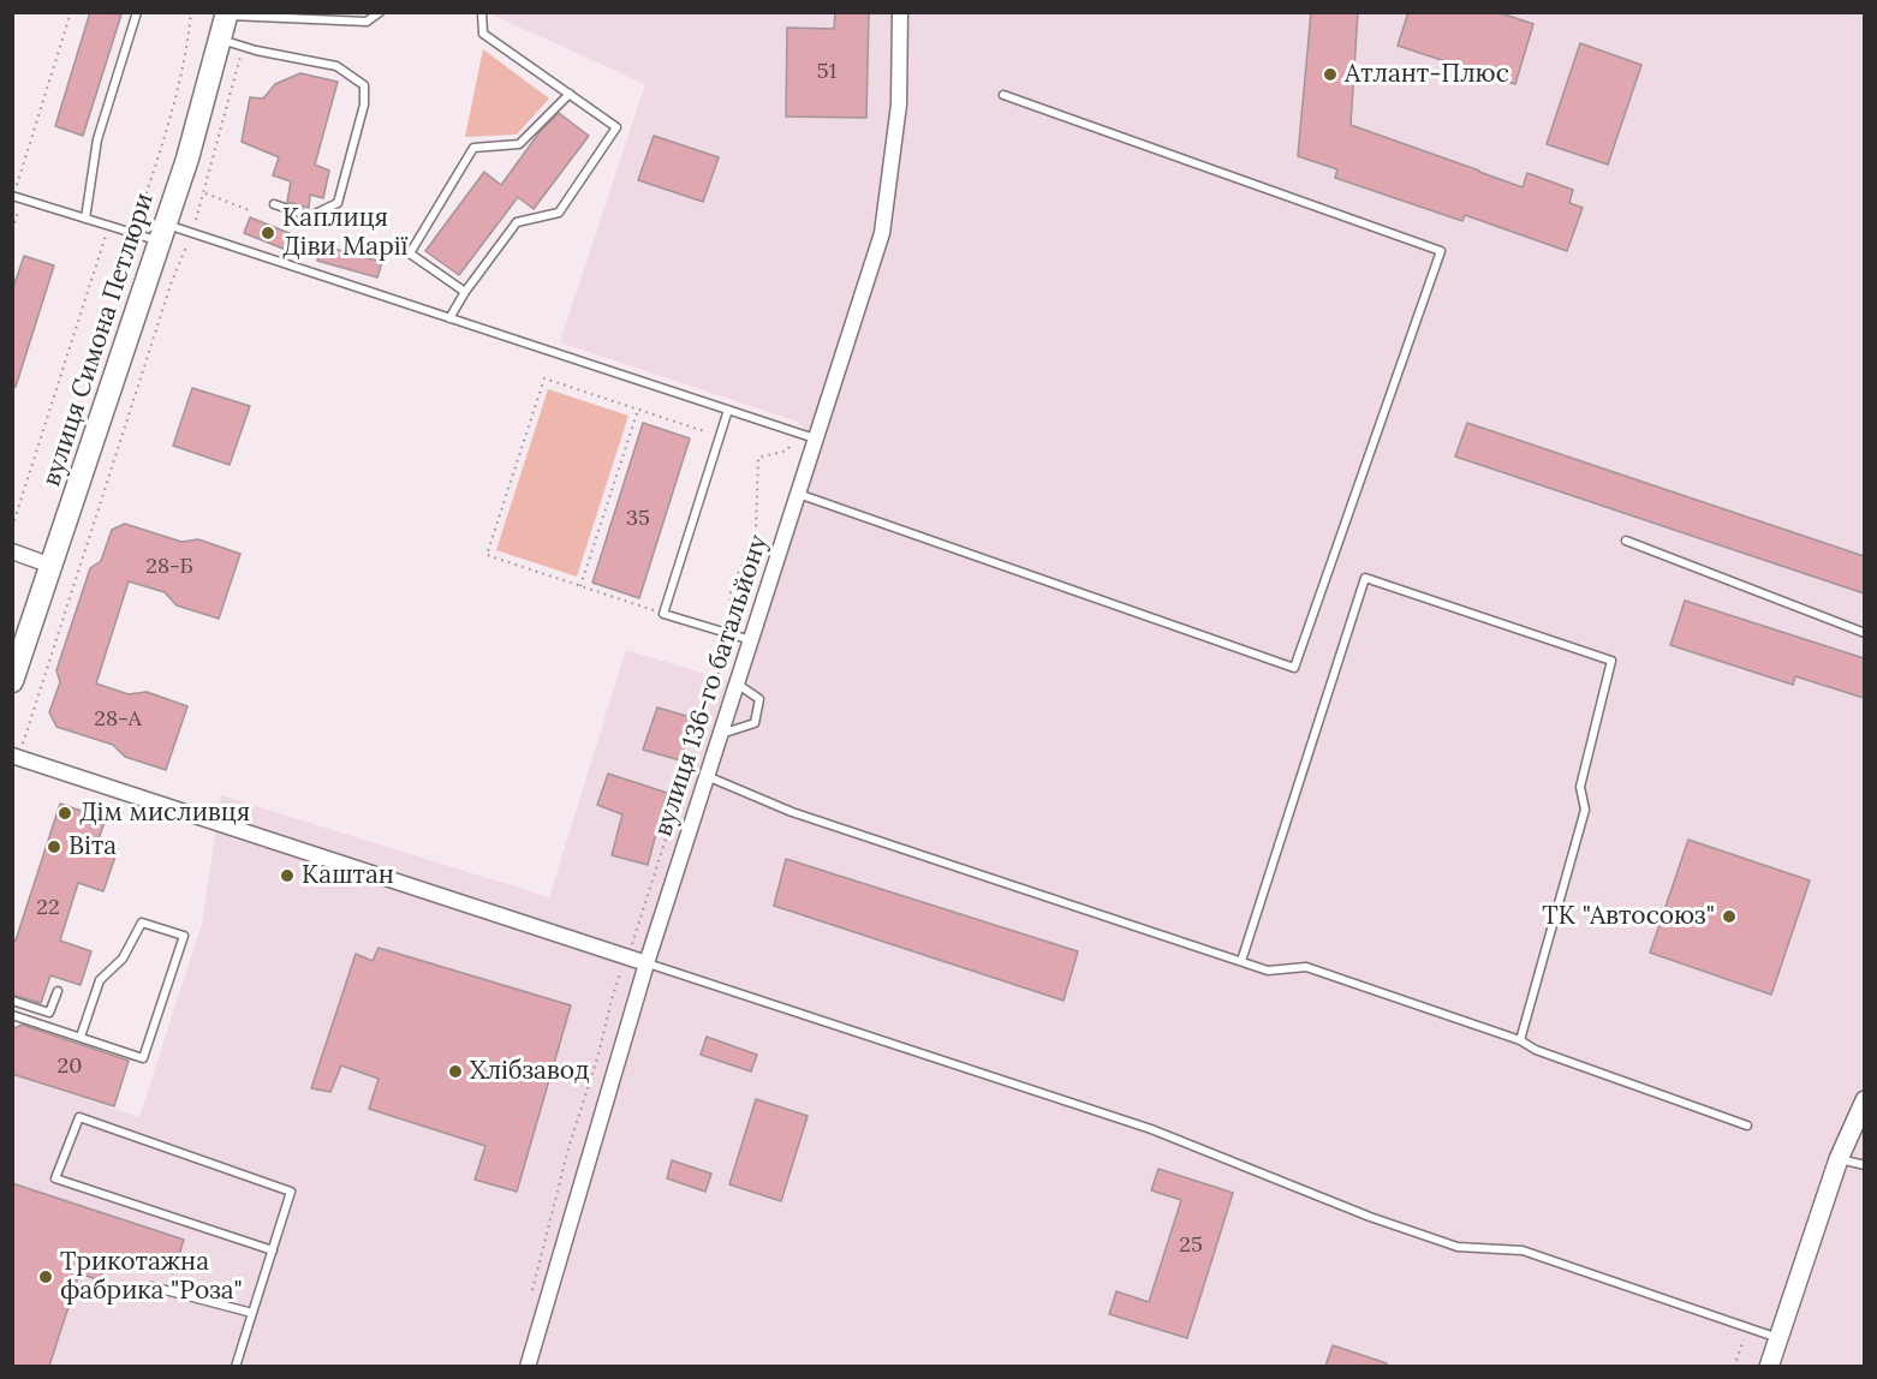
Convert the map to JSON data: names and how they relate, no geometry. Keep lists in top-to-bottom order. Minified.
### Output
{"streets":{"main road":["вулиця Симона Петлюри"],"street":["вулиця 136-го батальйону"]},"places":["Атлант-Плюс","Каплиця Діви Марії","Дім мисливця","Віта","Каштан","ТК \"Автосоюз\"","Хлібзавод","Трикотажна фабрика \"Роза\""],"house_numbers":["51","35","28-Б","28-А","22","20","25"]}
